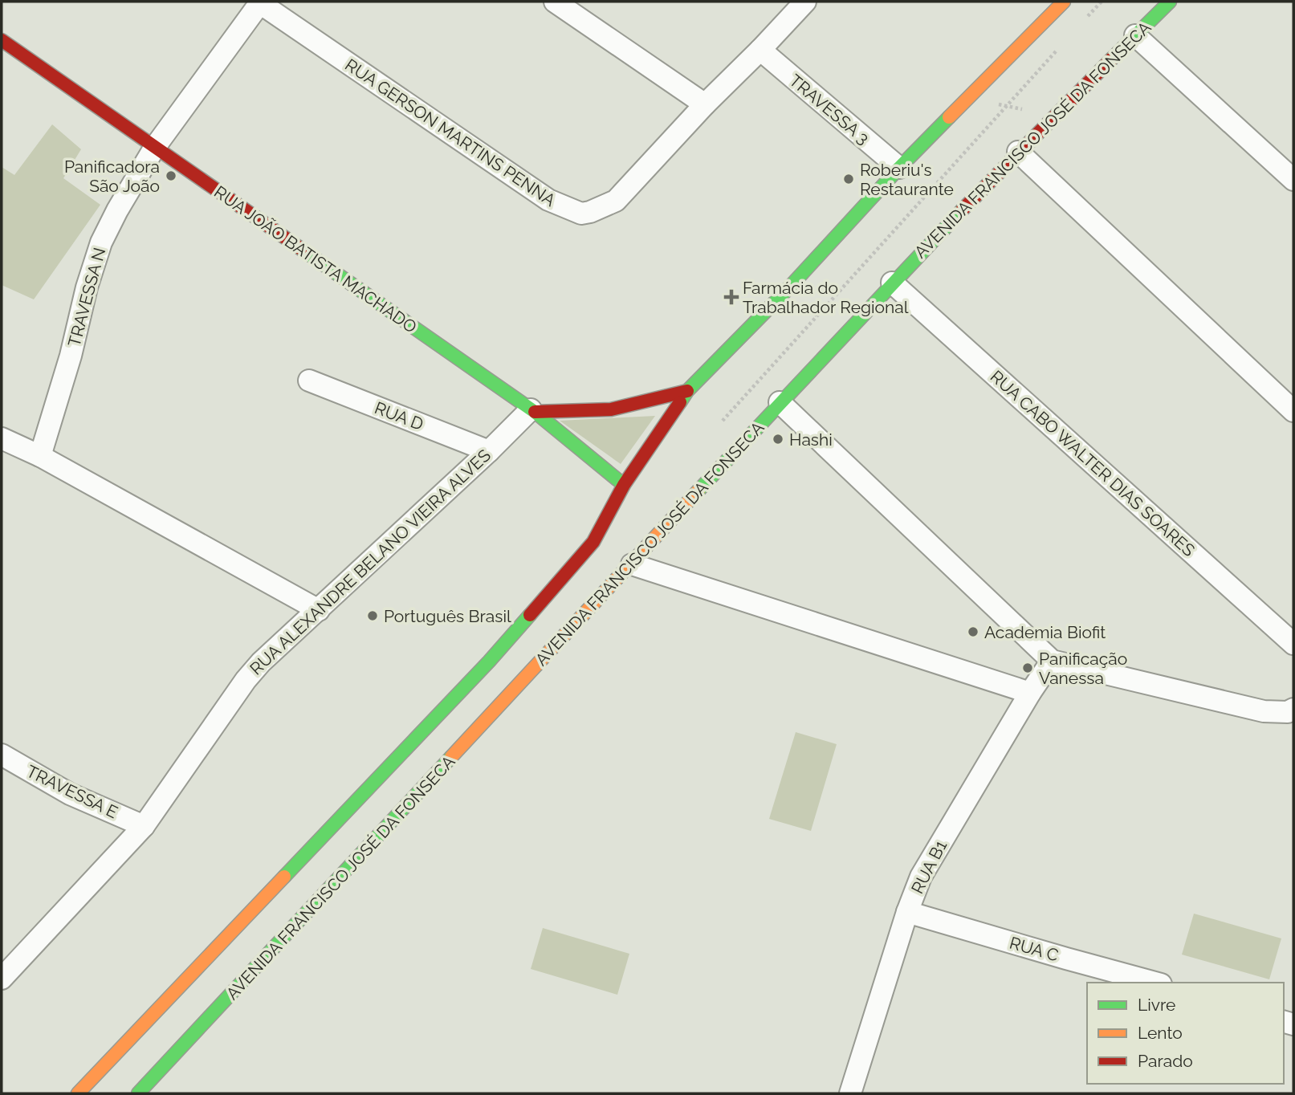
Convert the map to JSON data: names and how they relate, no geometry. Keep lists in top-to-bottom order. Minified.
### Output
{"streets":{"main road":["AVENIDA FRANCISCO JOSÉ DA FONSECA","RUA JOÃO BATISTA MACHADO"],"street":["TRAVESSA 3","RUA GERSON MARTINS PENNA","TRAVESSA N","RUA D","RUA CABO WALTER DIAS SOARES","RUA ALEXANDRE BELANO VIEIRA ALVES","TRAVESSA E","RUA B1","RUA C"]},"crossings":[["TRAVESSA 3","RUA GERSON MARTINS PENNA"],["RUA GERSON MARTINS PENNA","TRAVESSA N"],["AVENIDA FRANCISCO JOSÉ DA FONSECA","RUA CABO WALTER DIAS SOARES"],["RUA JOÃO BATISTA MACHADO","TRAVESSA N"],["RUA JOÃO BATISTA MACHADO","RUA ALEXANDRE BELANO VIEIRA ALVES"],["RUA D","RUA ALEXANDRE BELANO VIEIRA ALVES"],["RUA ALEXANDRE BELANO VIEIRA ALVES","TRAVESSA E"],["RUA B1","RUA C"]],"places":{"other":["Panificadora São João","Roberiu's Restaurante","Hashi","Português Brasil","Academia Biofit","Panificação Vanessa"],"health":["Farmácia do Trabalhador Regional"]},"legend":["Livre","Lento","Parado"]}
